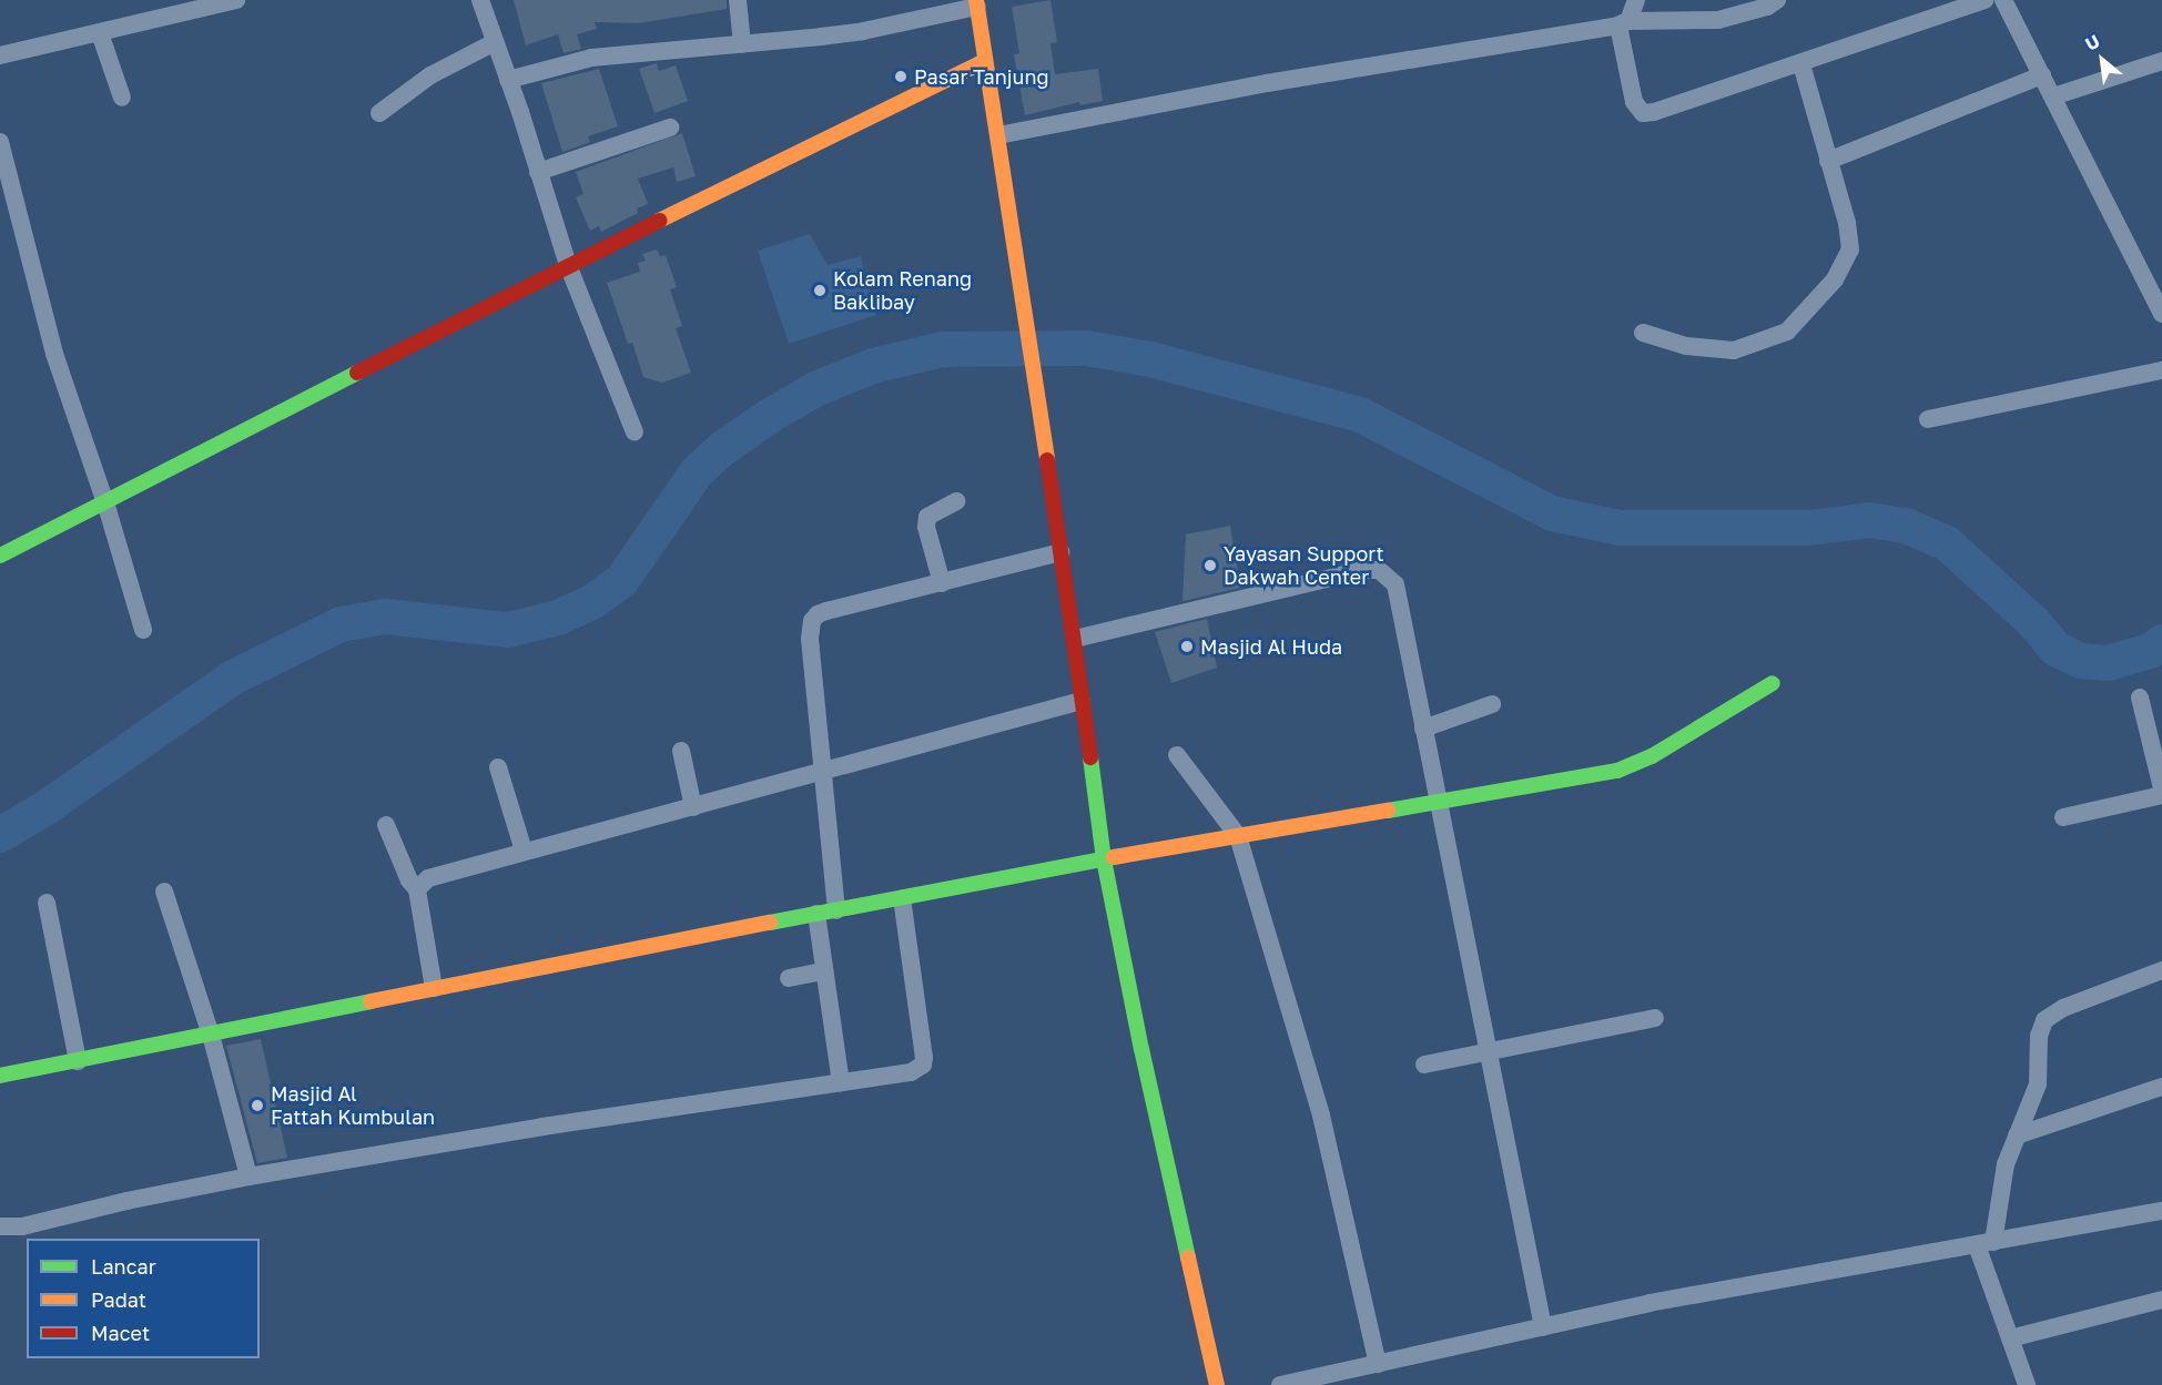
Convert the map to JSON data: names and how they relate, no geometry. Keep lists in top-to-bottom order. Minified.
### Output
{"places":["Pasar Tanjung","Kolam Renang Baklibay","Yayasan Support Dakwah Center","Masjid Al Huda","Masjid Al Fattah Kumbulan"],"legend":["Lancar","Padat","Macet"],"north":"top left"}
